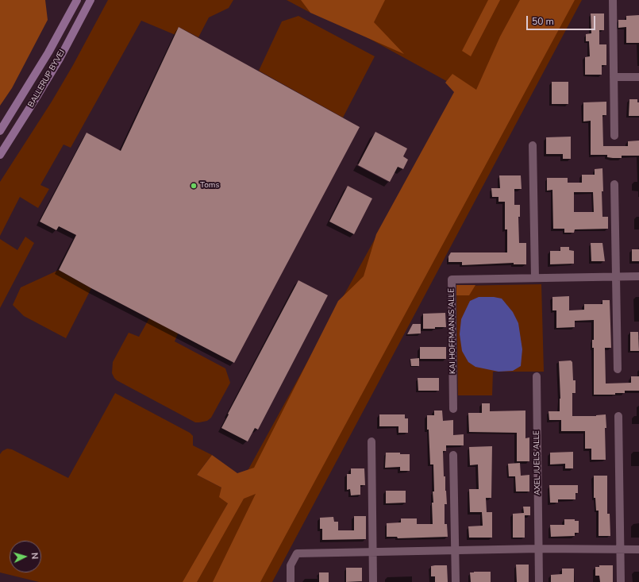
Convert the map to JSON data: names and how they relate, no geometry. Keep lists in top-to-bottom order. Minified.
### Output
{"streets":{"main road":["BALLERUP BYVEJ"],"street":["KAI HOFFMANNS ALLE","AXEL JUELS ALLE"]},"places":["Toms"],"scale_bar":"50 m","north":"right"}
